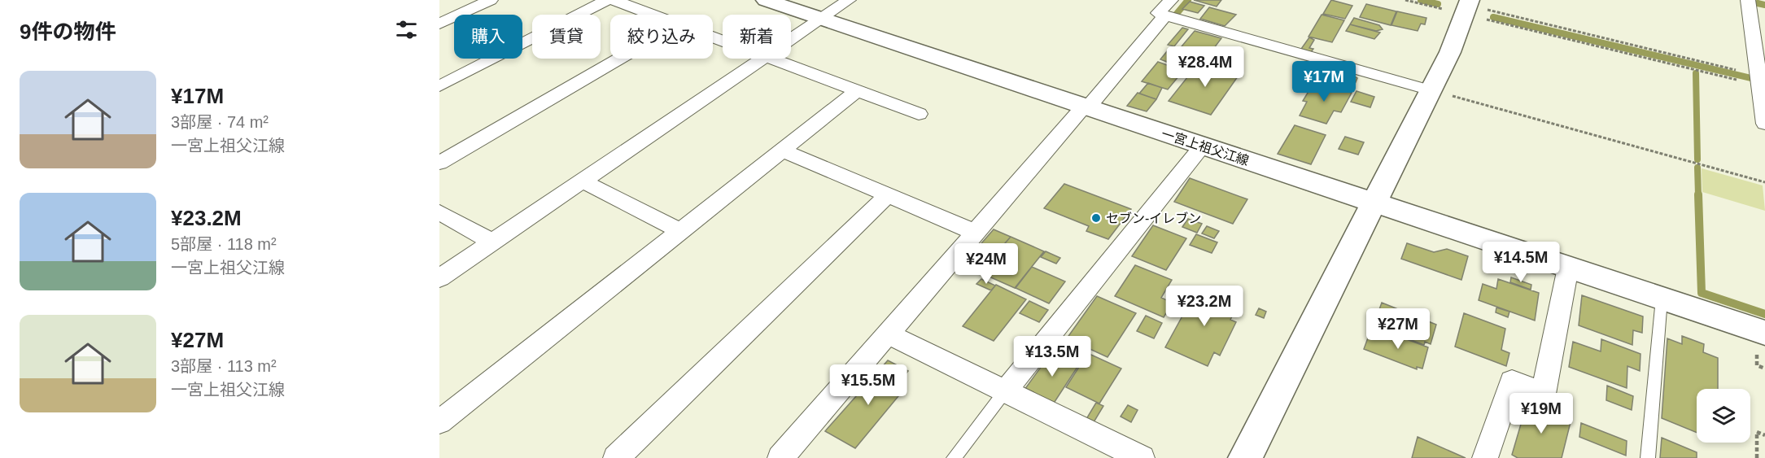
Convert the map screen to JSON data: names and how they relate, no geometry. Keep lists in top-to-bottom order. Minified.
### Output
{"streets":{"main road":["一宮上祖父江線"]},"places":["セブン-イレブン"],"page":{"heading":"9件の物件","chip":["購入","賃貸","絞り込み","新着"],"price":["¥28.4M","¥17M","¥14.5M","¥24M","¥23.2M","¥27M","¥13.5M","¥15.5M","¥19M"],"list":[{"name":"¥17M","note":"3部屋 · 74 m² · 一宮上祖父江線"},{"name":"¥23.2M","note":"5部屋 · 118 m² · 一宮上祖父江線"},{"name":"¥27M","note":"3部屋 · 113 m² · 一宮上祖父江線"}]}}
